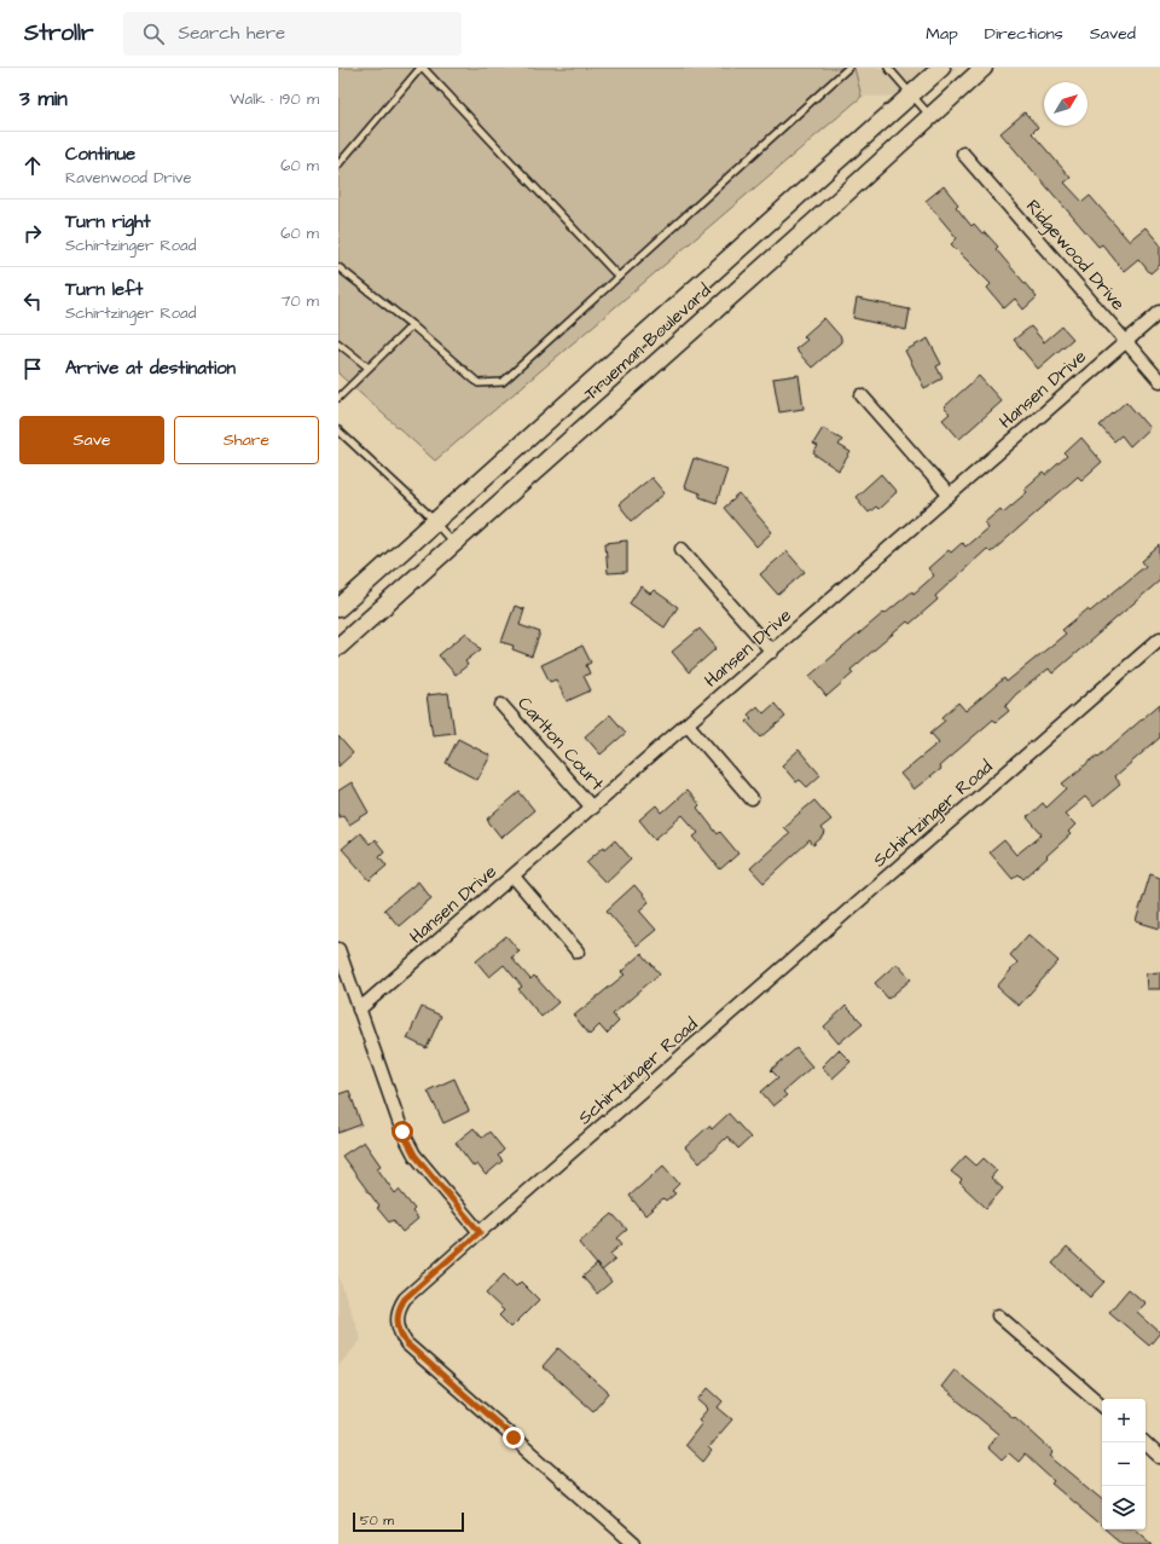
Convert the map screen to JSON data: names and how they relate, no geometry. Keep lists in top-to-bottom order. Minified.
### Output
{"streets":{"main road":["Trueman Boulevard"],"street":["Ridgewood Drive","Hansen Drive","Carlton Court","Schirtzinger Road"]},"crossings":[["Ridgewood Drive","Hansen Drive"],["Hansen Drive","Carlton Court"]],"scale_bar":"50 m","north":"top right","page":{"header":"Strollr","search":"Search here","nav":["Map","Directions","Saved"],"heading":["3 min","Walk · 190 m"],"list":[["Continue","Ravenwood Drive","60 m"],["Turn right","Schirtzinger Road","60 m"],["Turn left","Schirtzinger Road","70 m"],"Arrive at destination"],"buttons":["Save","Share"],"map_buttons":["+","−"],"scale":"50 m"}}
